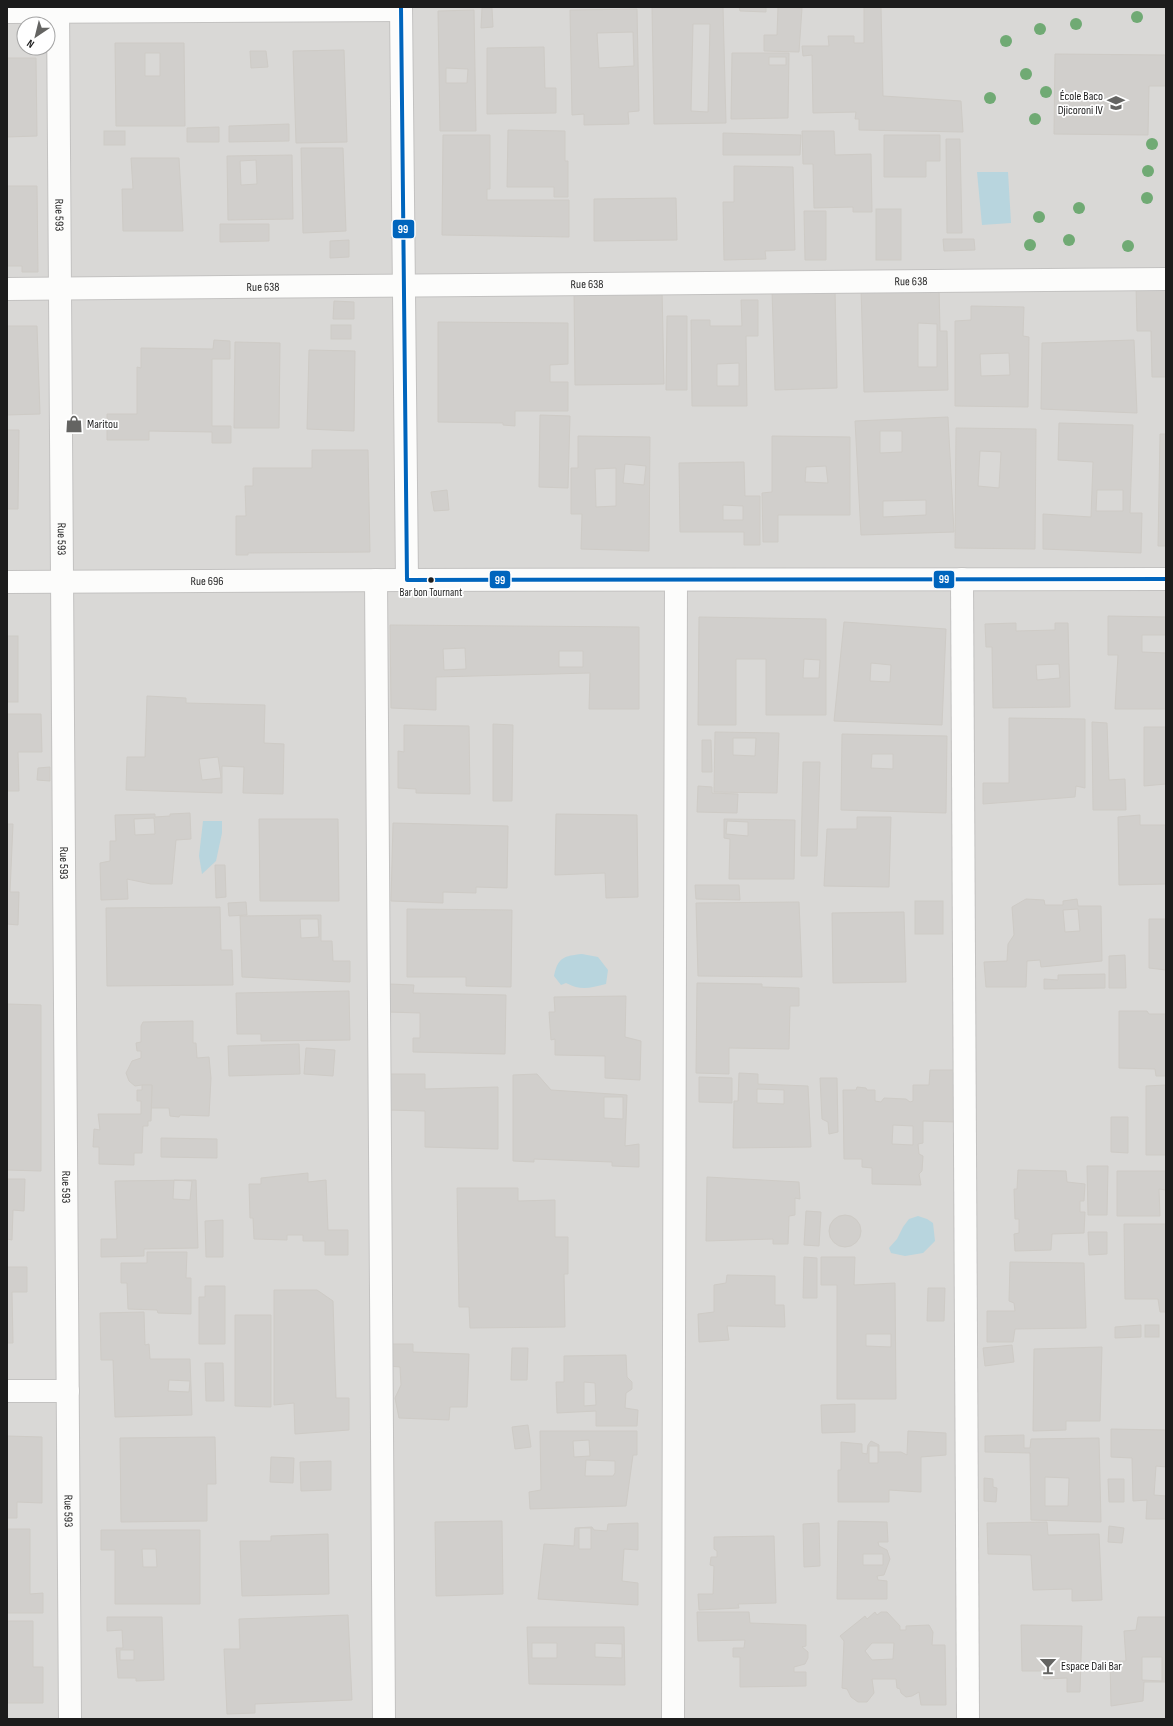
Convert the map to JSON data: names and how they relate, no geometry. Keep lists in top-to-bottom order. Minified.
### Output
{"streets":{"street":["Rue 593","Rue 638","Rue 696"]},"crossings":[["Rue 593","Rue 638"],["Rue 593","Rue 696"]],"places":{"school or university":["École Baco Djicoroni IV"],"shop":["Maritou"],"other":["Bar bon Tournant"],"bar":["Espace Dali Bar"]},"lines":["transit line 99"],"north":"bottom left"}
